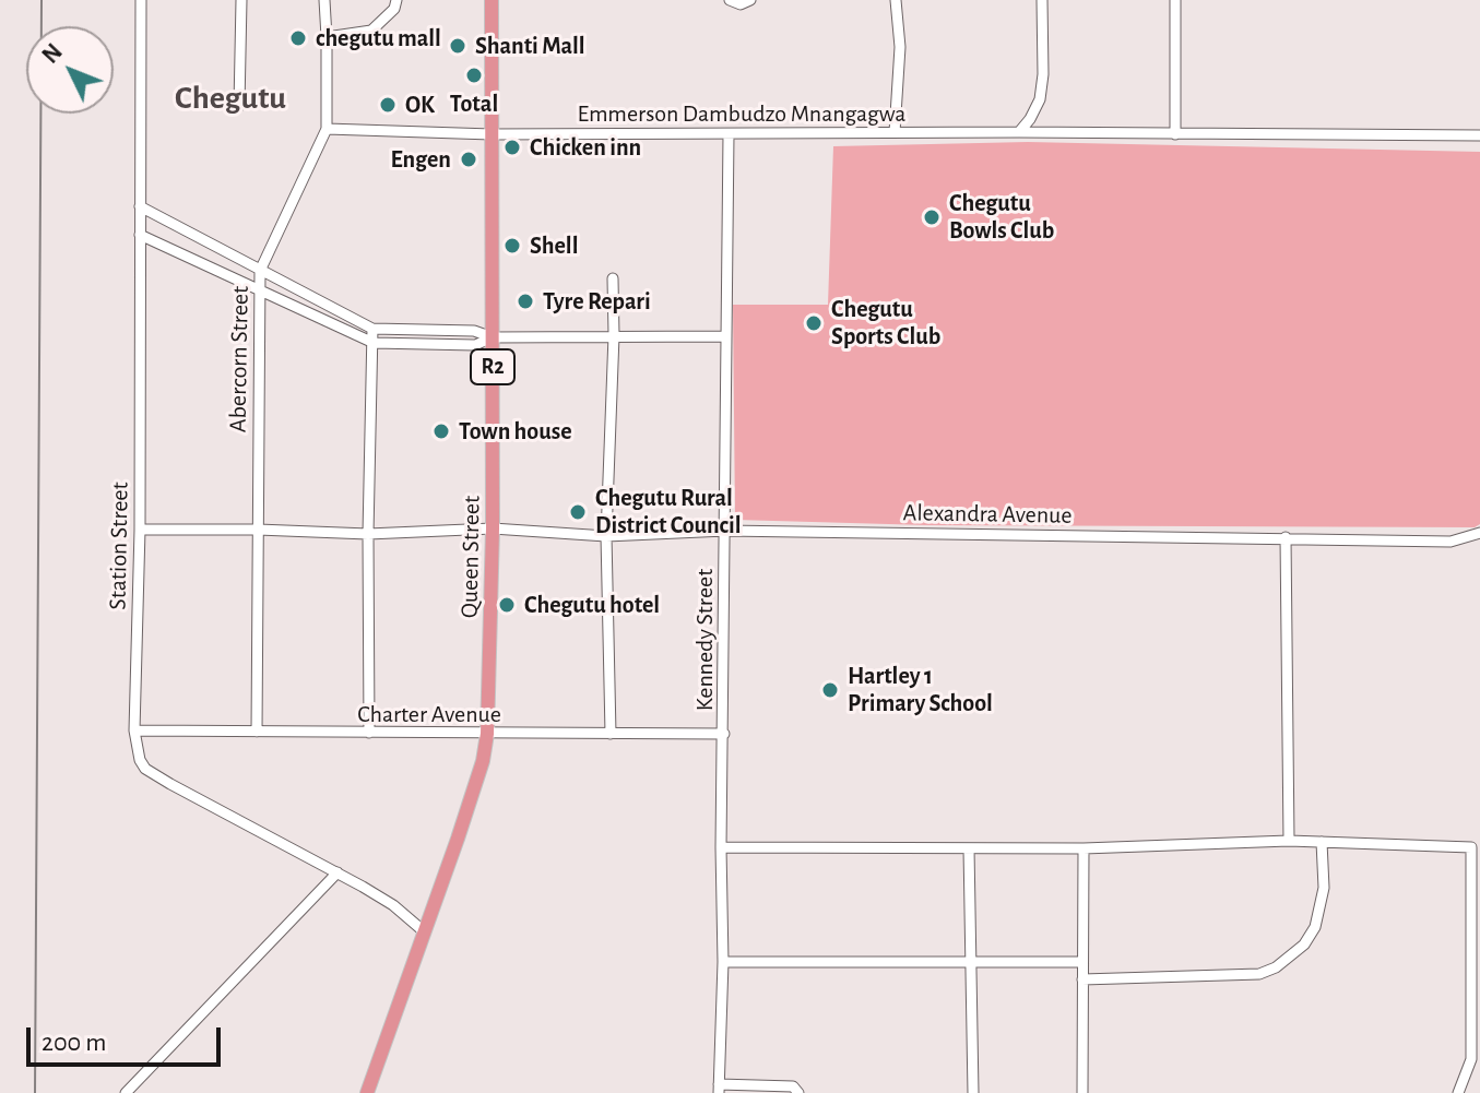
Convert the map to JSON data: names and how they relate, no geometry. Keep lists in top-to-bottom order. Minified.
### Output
{"streets":{"highway":["R2","Queen Street"],"street":["Emmerson Dambudzo Mnangagwa","Abercorn Street","Alexandra Avenue","Station Street","Kennedy Street","Charter Avenue"]},"crossings":[["Emmerson Dambudzo Mnangagwa","Abercorn Street"],["Emmerson Dambudzo Mnangagwa","Queen Street"],["Emmerson Dambudzo Mnangagwa","Kennedy Street"],["Abercorn Street","Alexandra Avenue"],["Abercorn Street","Charter Avenue"],["Alexandra Avenue","Station Street"],["Alexandra Avenue","Queen Street"],["Alexandra Avenue","Kennedy Street"],["Station Street","Queen Street"],["Station Street","Charter Avenue"],["Queen Street","Charter Avenue"],["Kennedy Street","Charter Avenue"]],"districts":["Chegutu"],"places":["chegutu mall","Shanti Mall","Total","OK","Chicken inn","Engen","Chegutu Bowls Club","Shell","Tyre Repari","Chegutu Sports Club","Town house","Chegutu Rural District Council","Chegutu hotel","Hartley 1 Primary School"],"scale_bar":"200 m","north":"top left"}
